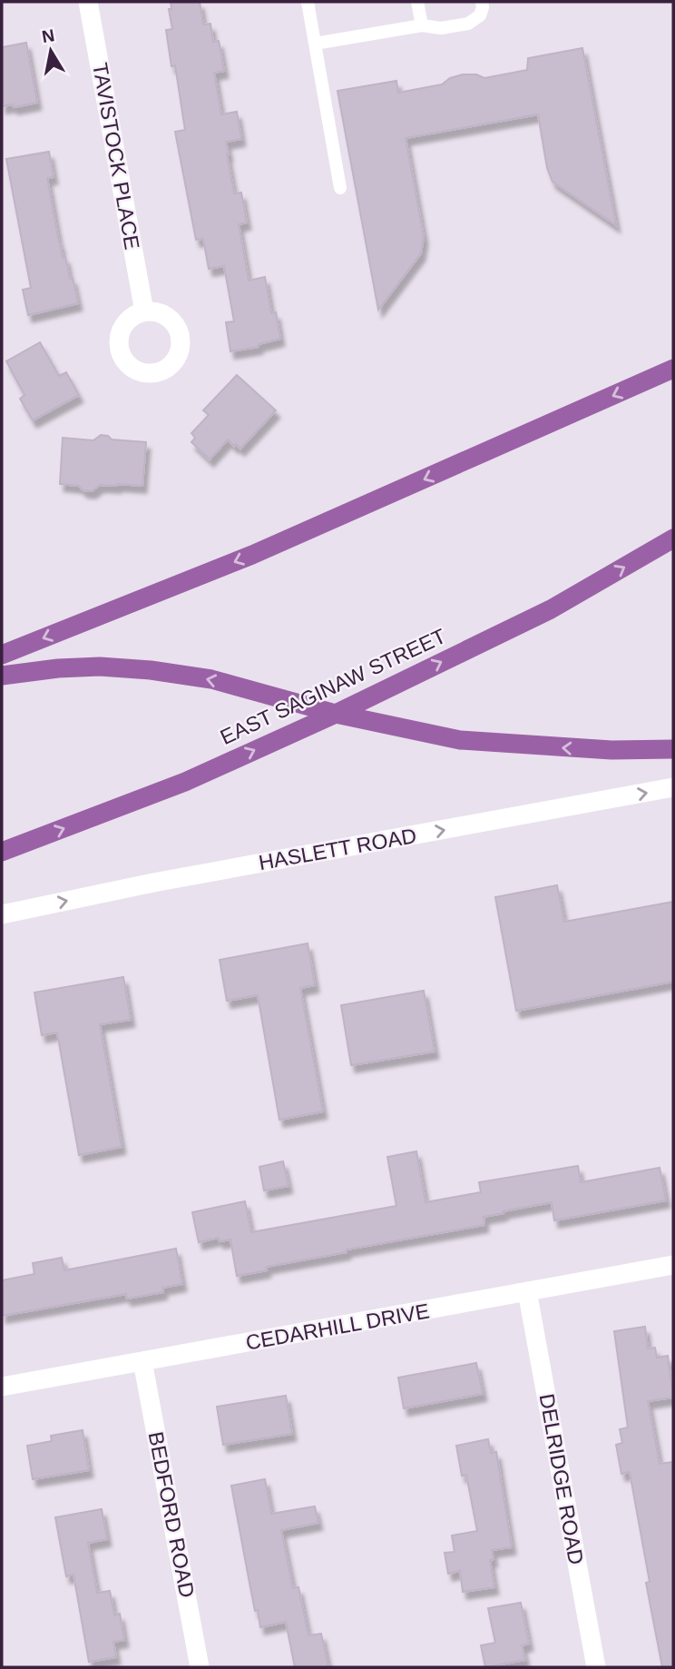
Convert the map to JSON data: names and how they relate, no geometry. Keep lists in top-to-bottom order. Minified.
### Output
{"streets":{"main road":["EAST SAGINAW STREET"],"street":["TAVISTOCK PLACE","HASLETT ROAD","CEDARHILL DRIVE","DELRIDGE ROAD","BEDFORD ROAD"]},"crossings":[["CEDARHILL DRIVE","DELRIDGE ROAD"],["CEDARHILL DRIVE","BEDFORD ROAD"]],"one_way":["EAST SAGINAW STREET","HASLETT ROAD"],"north":"top"}
